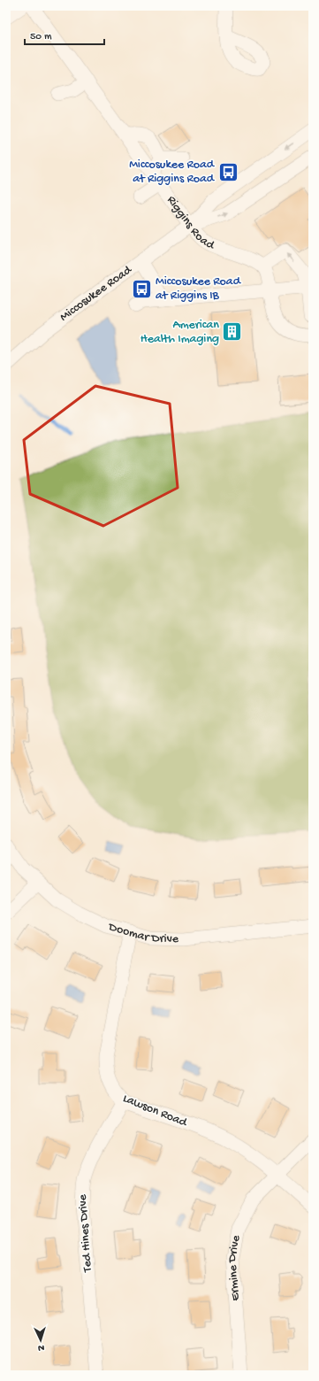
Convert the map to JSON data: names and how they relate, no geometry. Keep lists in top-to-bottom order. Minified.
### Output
{"streets":{"street":["Riggins Road","Miccosukee Road","Doomar Drive","Lawson Road","Ted Hines Drive","Ermine Drive"]},"crossings":[["Riggins Road","Miccosukee Road"],["Doomar Drive","Lawson Road"],["Lawson Road","Ted Hines Drive"],["Lawson Road","Ermine Drive"]],"places":{"bus stop":["Miccosukee Road at Riggins Road","Miccosukee Road at Riggins IB"],"building":["American Health Imaging"]},"scale_bar":"50 m","north":"bottom"}
